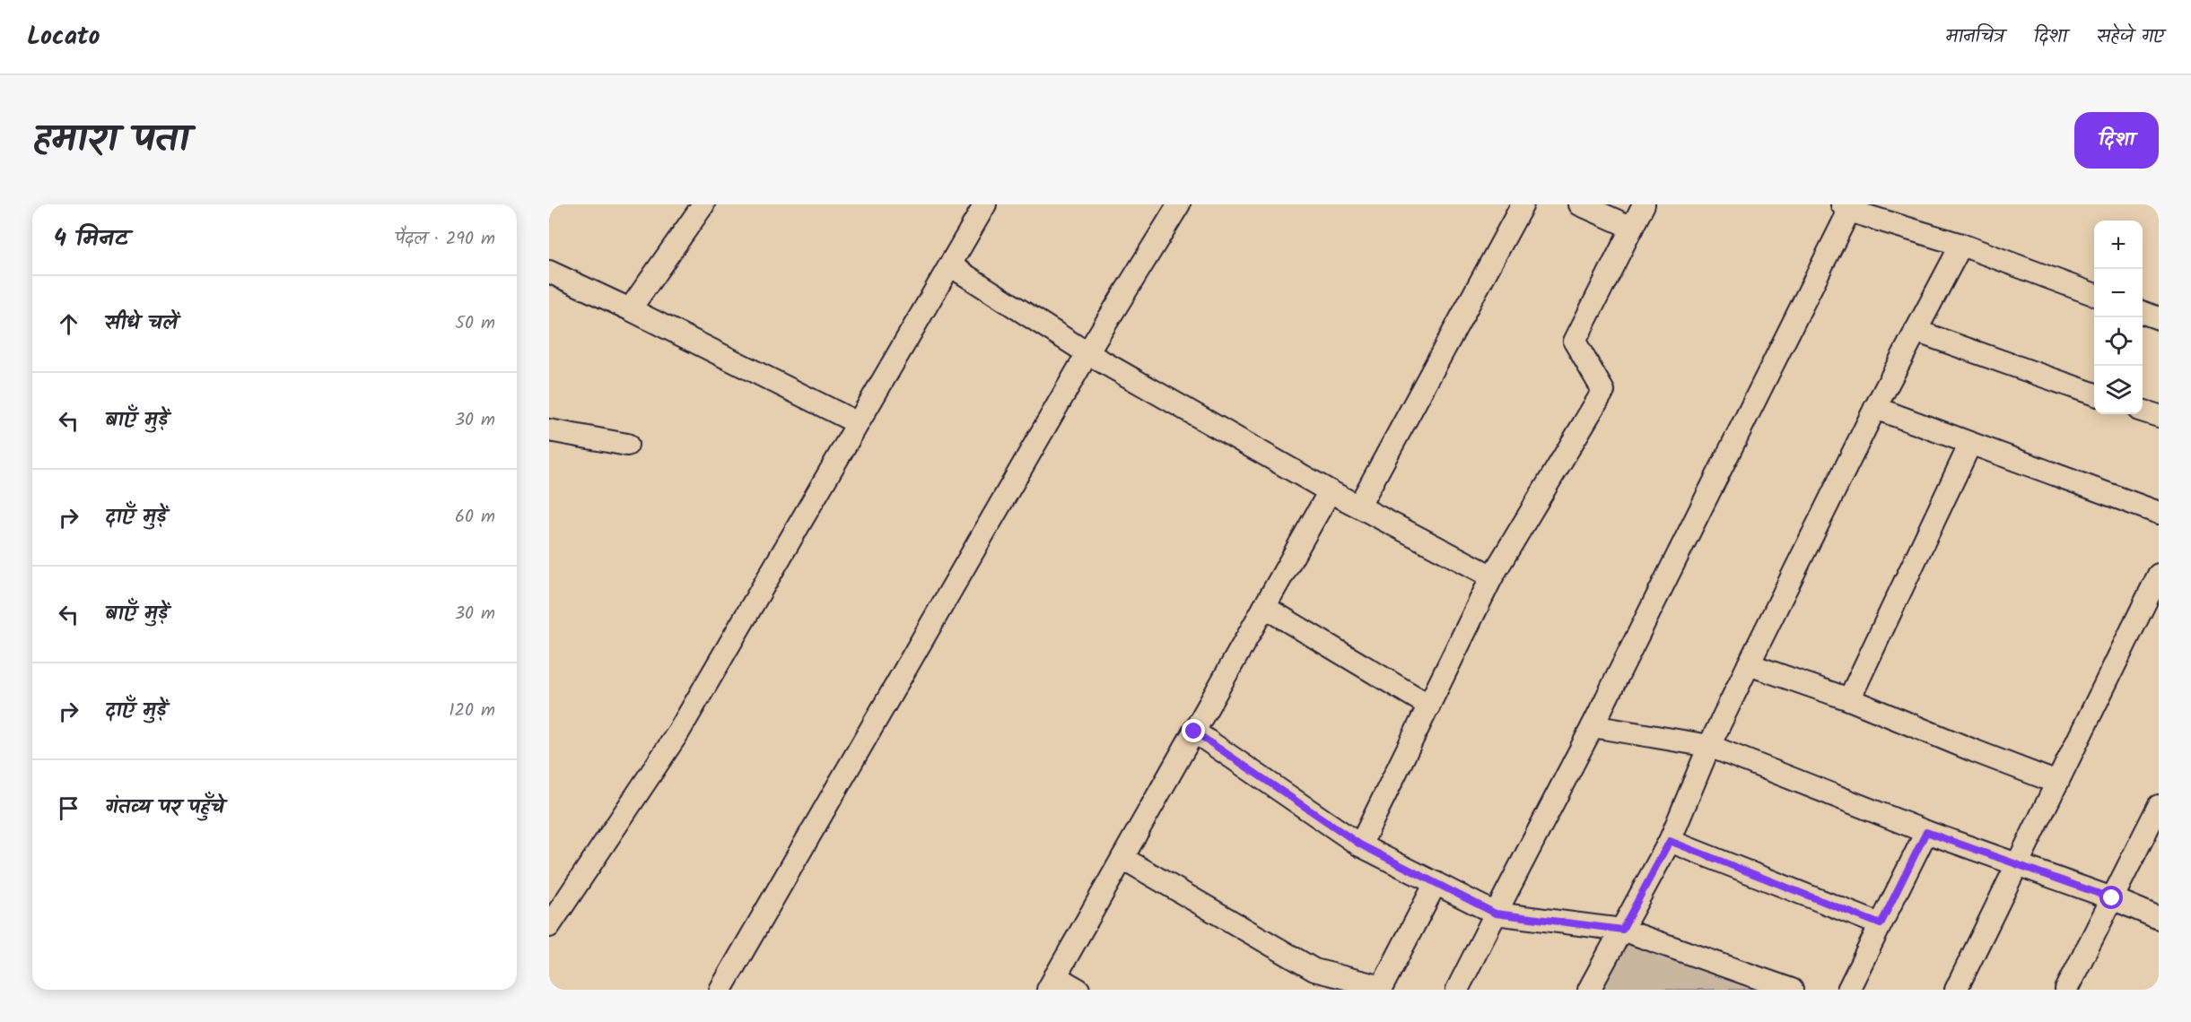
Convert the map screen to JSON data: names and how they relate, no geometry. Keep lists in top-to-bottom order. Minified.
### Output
{"page":{"header":"Locato","nav":["मानचित्र","दिशा","सहेजे गए"],"title":"हमारा पता","buttons":"दिशा","heading":["4 मिनट","पैदल · 290 m"],"map_buttons":["+","−"],"list":[["सीधे चलें","50 m"],["बाएँ मुड़ें","30 m"],["दाएँ मुड़ें","60 m"],["बाएँ मुड़ें","30 m"],["दाएँ मुड़ें","120 m"],"गंतव्य पर पहुँचे"]}}
